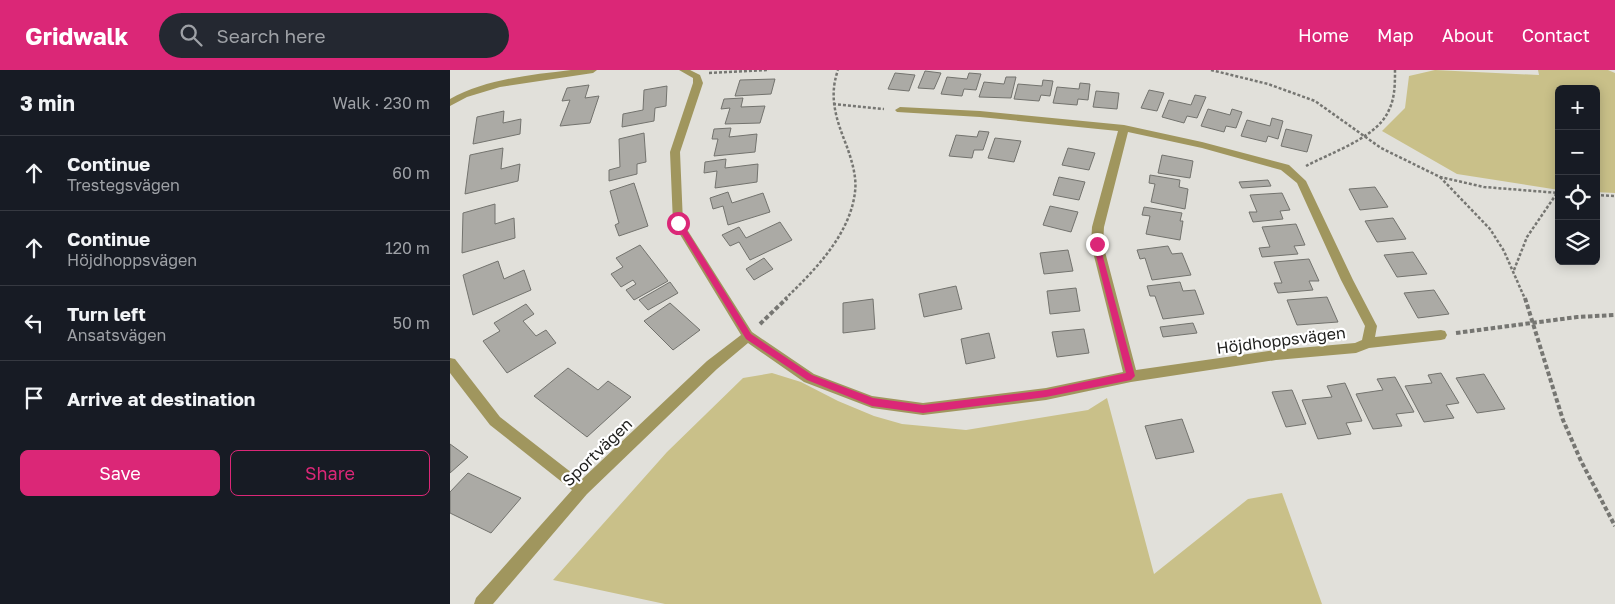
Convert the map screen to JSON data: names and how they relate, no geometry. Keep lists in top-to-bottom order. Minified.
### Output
{"streets":{"street":["Höjdhoppsvägen","Sportvägen"]},"crossings":[["Höjdhoppsvägen","Sportvägen"]],"page":{"header":"Gridwalk","search":"Search here","nav":["Home","Map","About","Contact"],"heading":["3 min","Walk · 230 m"],"map_buttons":["+","−"],"list":[["Continue","Trestegsvägen","60 m"],["Continue","Höjdhoppsvägen","120 m"],["Turn left","Ansatsvägen","50 m"],"Arrive at destination"],"buttons":["Save","Share"]}}
